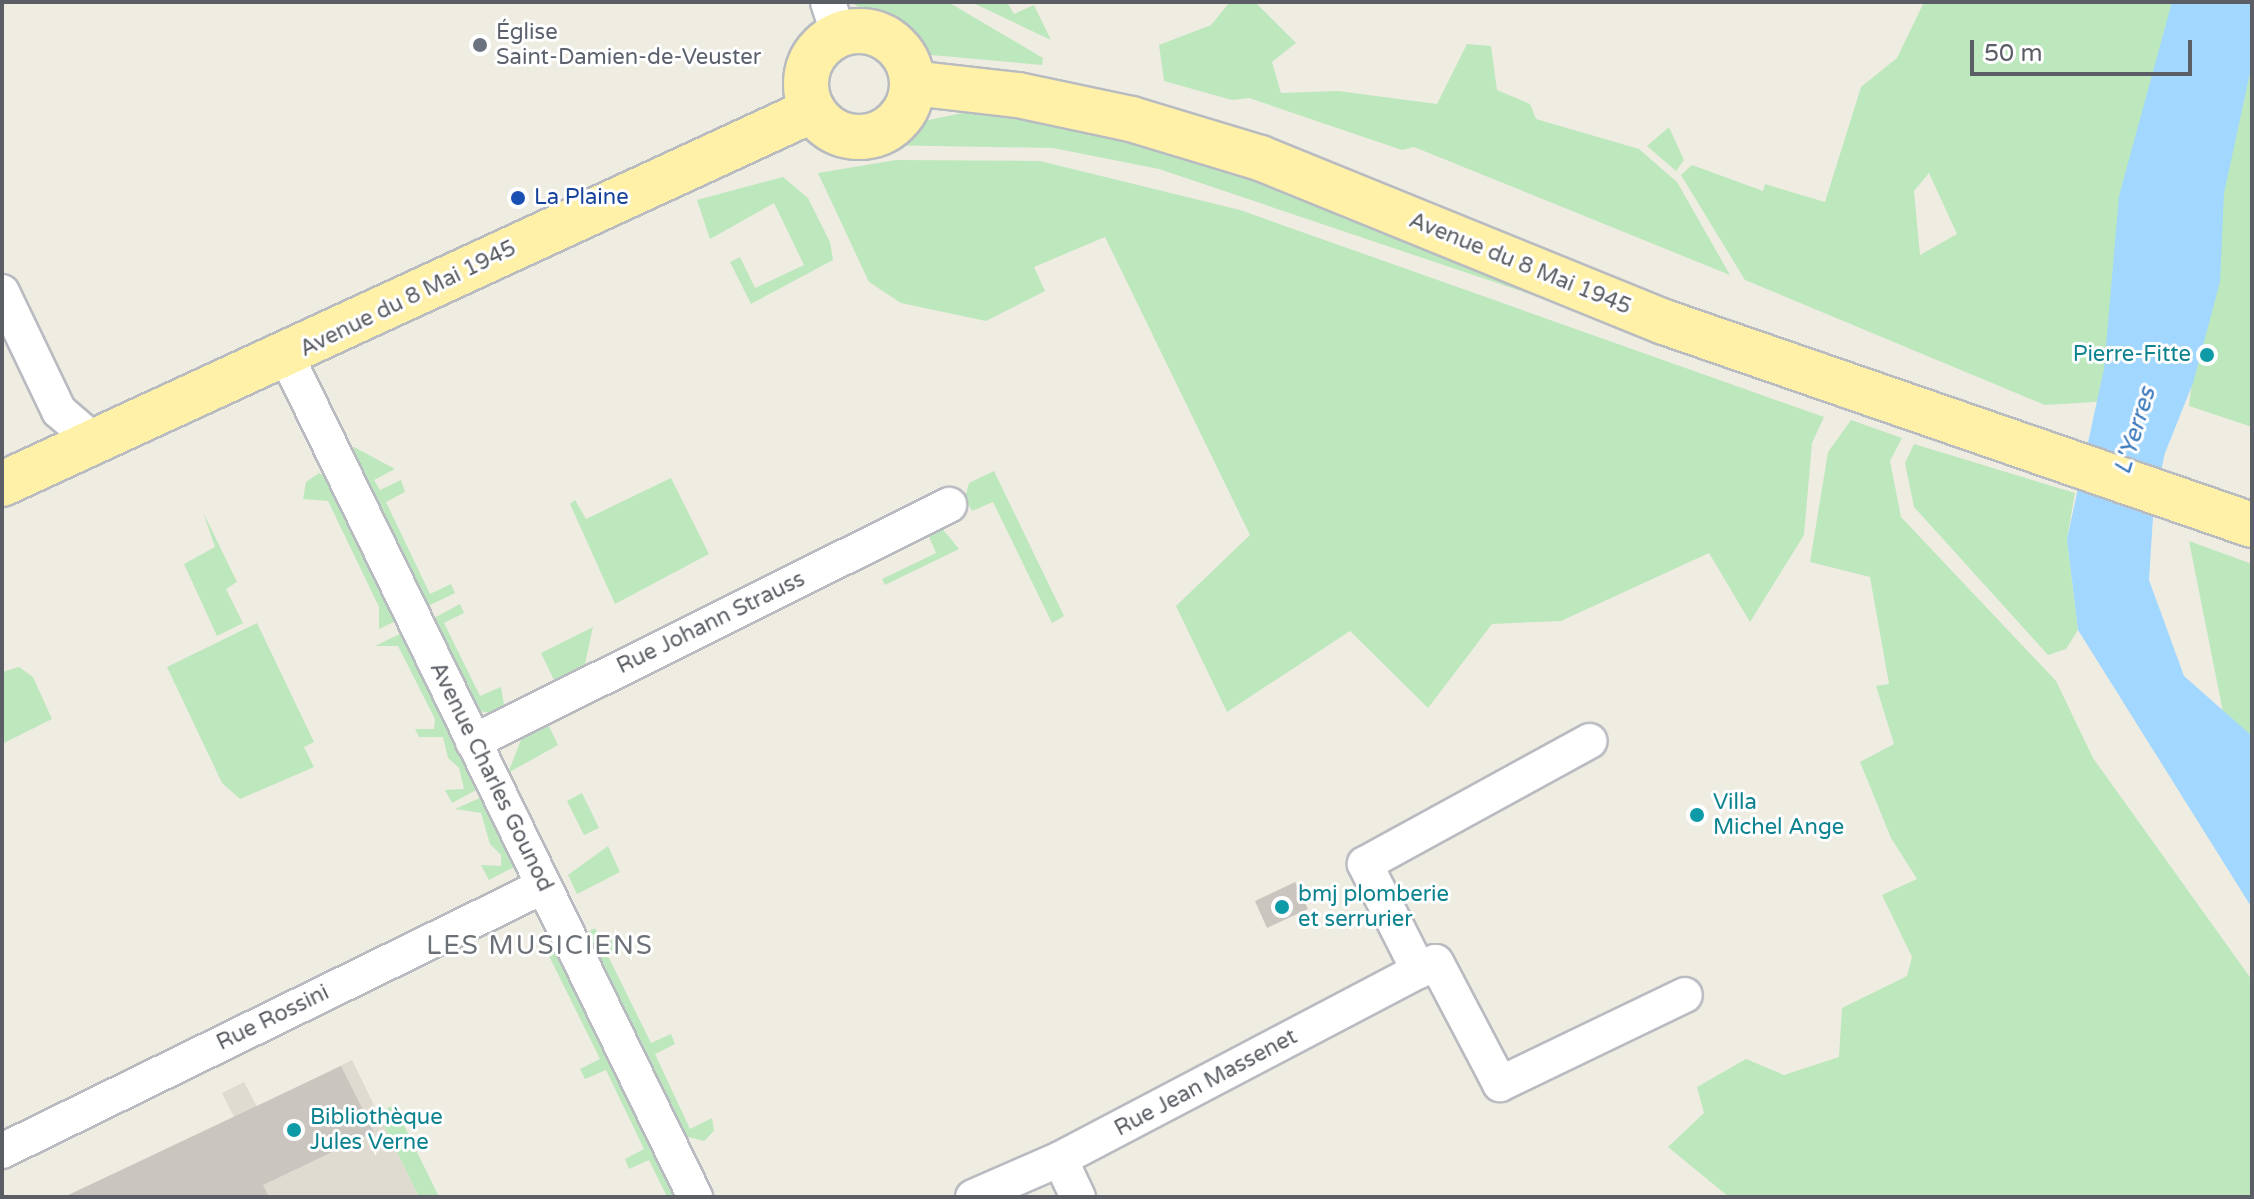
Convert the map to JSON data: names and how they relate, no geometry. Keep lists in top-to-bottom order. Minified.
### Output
{"streets":{"main road":["Avenue du 8 Mai 1945"],"street":["Rue Johann Strauss","Avenue Charles Gounod","Rue Rossini","Rue Jean Massenet"]},"crossings":[["Avenue du 8 Mai 1945","Avenue Charles Gounod"],["Rue Johann Strauss","Avenue Charles Gounod"],["Avenue Charles Gounod","Rue Rossini"]],"districts":["LES MUSICIENS"],"water":["L'Yerres"],"places":["Église Saint-Damien-de-Veuster","La Plaine","Pierre-Fitte","Villa Michel Ange","bmj plomberie et serrurier","Bibliothèque Jules Verne"],"scale_bar":"50 m"}
